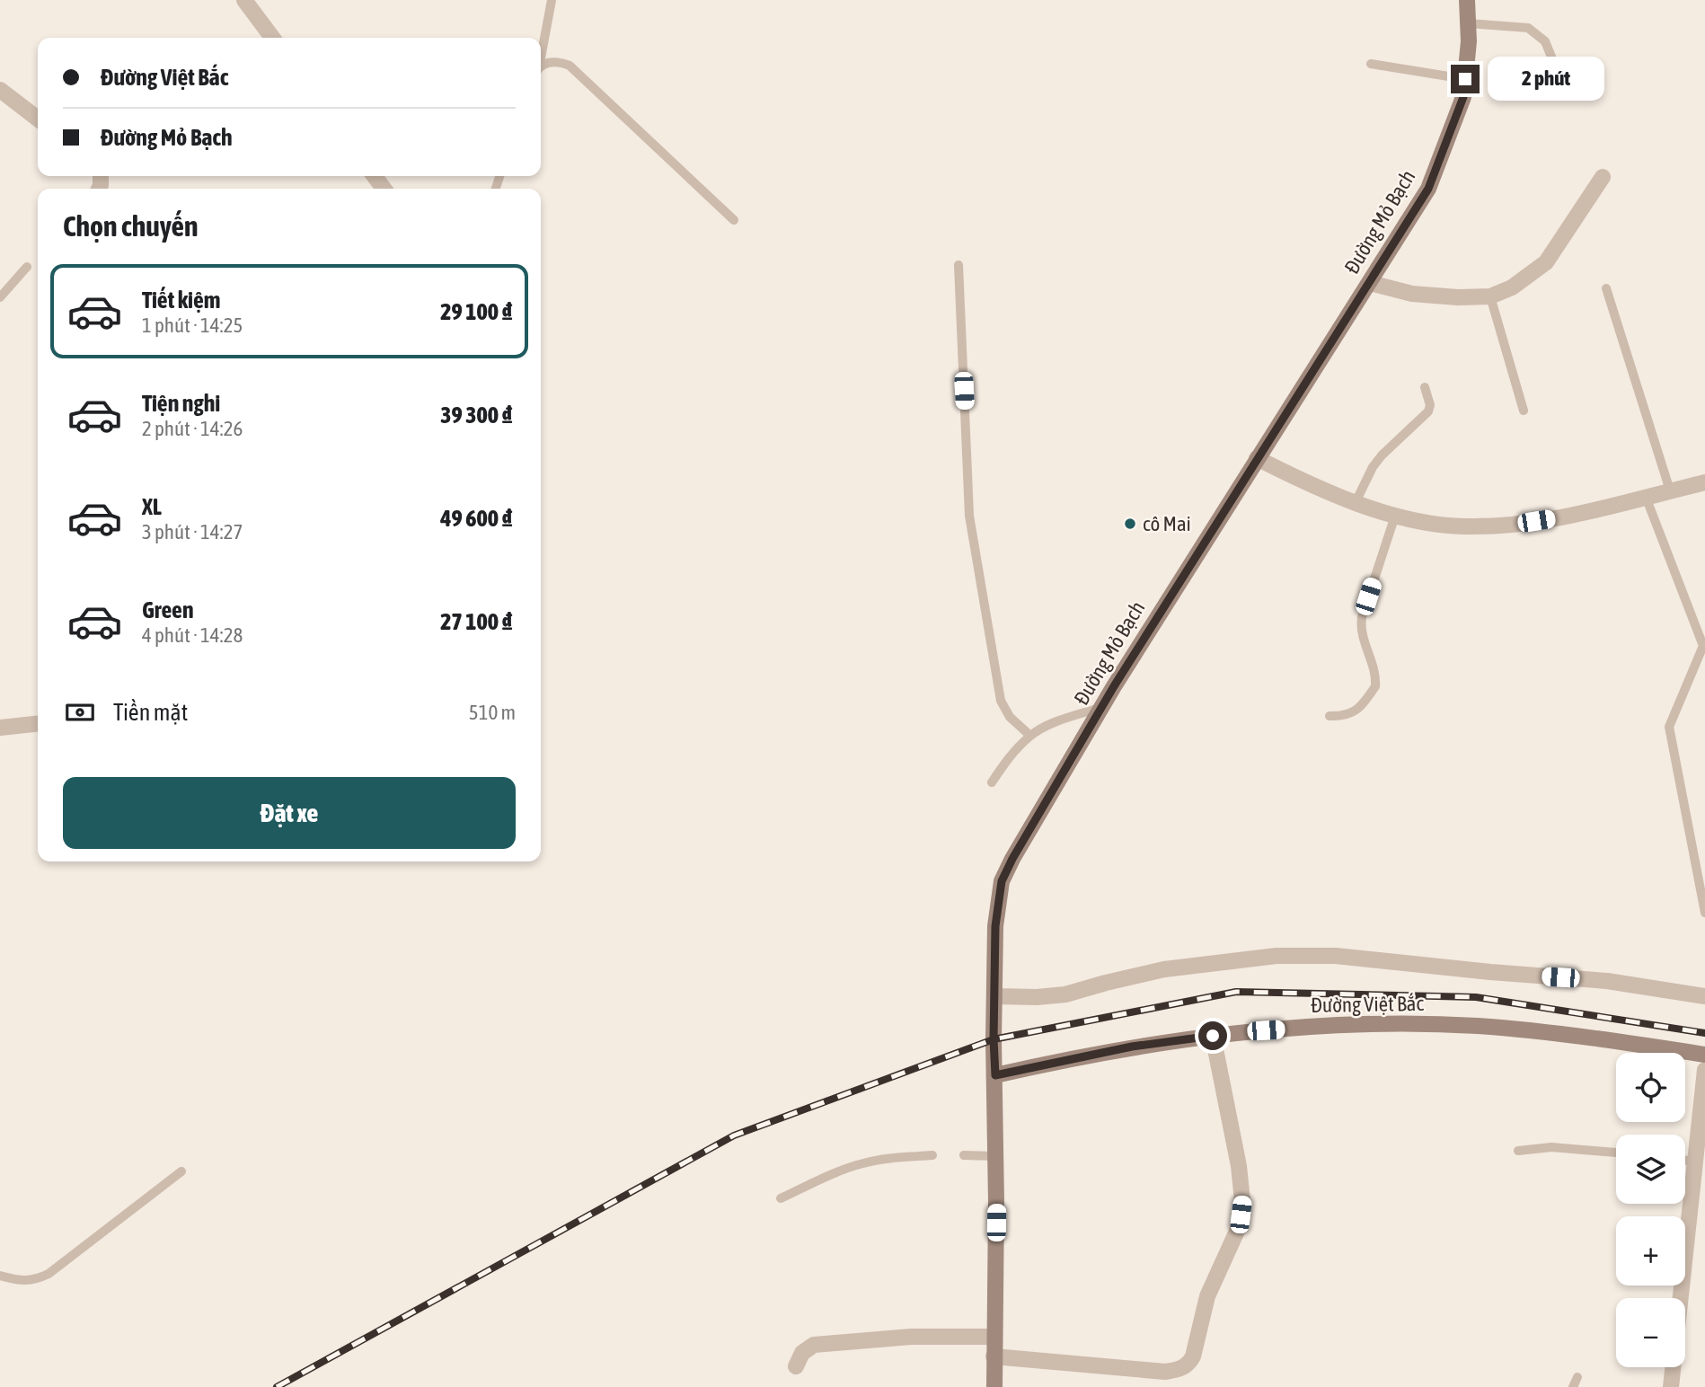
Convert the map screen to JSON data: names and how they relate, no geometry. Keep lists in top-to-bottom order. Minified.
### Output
{"streets":{"street":["Đường Mỏ Bạch","Đường Việt Bắc"]},"crossings":[["Đường Mỏ Bạch","Đường Việt Bắc"]],"places":["cô Mai"],"page":{"banner":["Đường Việt Bắc","Đường Mỏ Bạch"],"bubble":"2 phút","heading":"Chọn chuyến","list":[{"name":"Tiết kiệm","note":"1 phút · 14:25","value":"29 100 ₫"},{"name":"Tiện nghi","note":"2 phút · 14:26","value":"39 300 ₫"},{"name":"XL","note":"3 phút · 14:27","value":"49 600 ₫"},{"name":"Green","note":"4 phút · 14:28","value":"27 100 ₫"}],"pay":["Tiền mặt","510 m"],"buttons":"Đặt xe","map_buttons":["+","−"]}}
